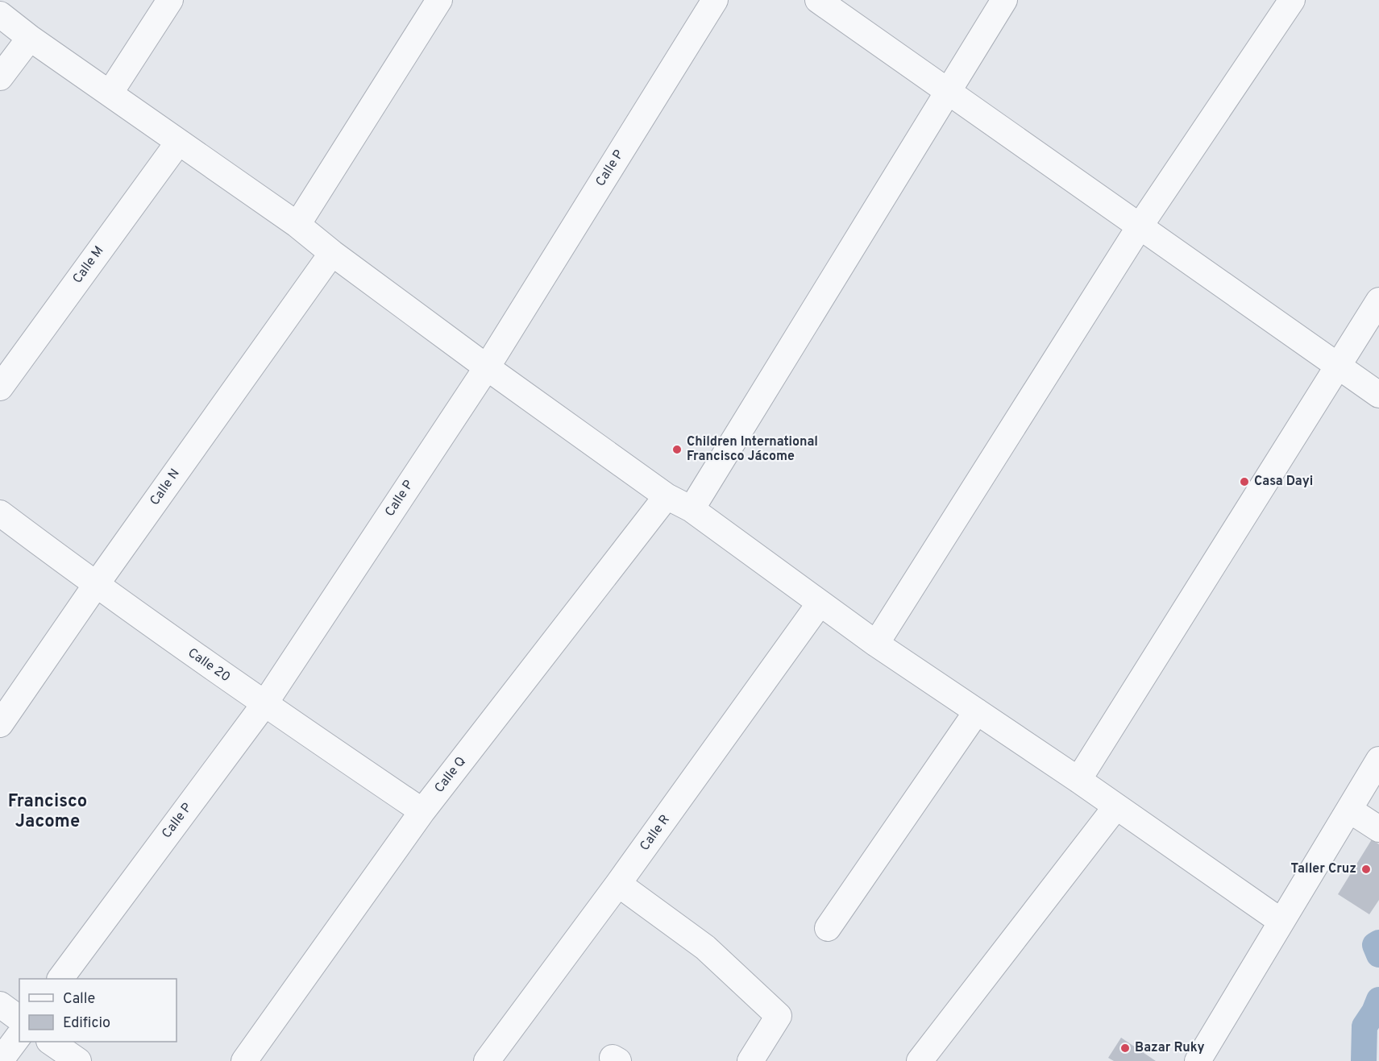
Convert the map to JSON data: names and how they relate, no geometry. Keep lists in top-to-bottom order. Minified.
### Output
{"streets":{"street":["Calle P","Calle M","Calle N","Calle 20","Calle Q","Calle R"]},"crossings":[["Calle P","Calle 20"],["Calle N","Calle 20"],["Calle 20","Calle Q"]],"districts":["Francisco Jacome"],"places":["Children International Francisco Jácome","Casa Dayi","Taller Cruz","Bazar Ruky"],"legend":["Calle","Edificio"]}
